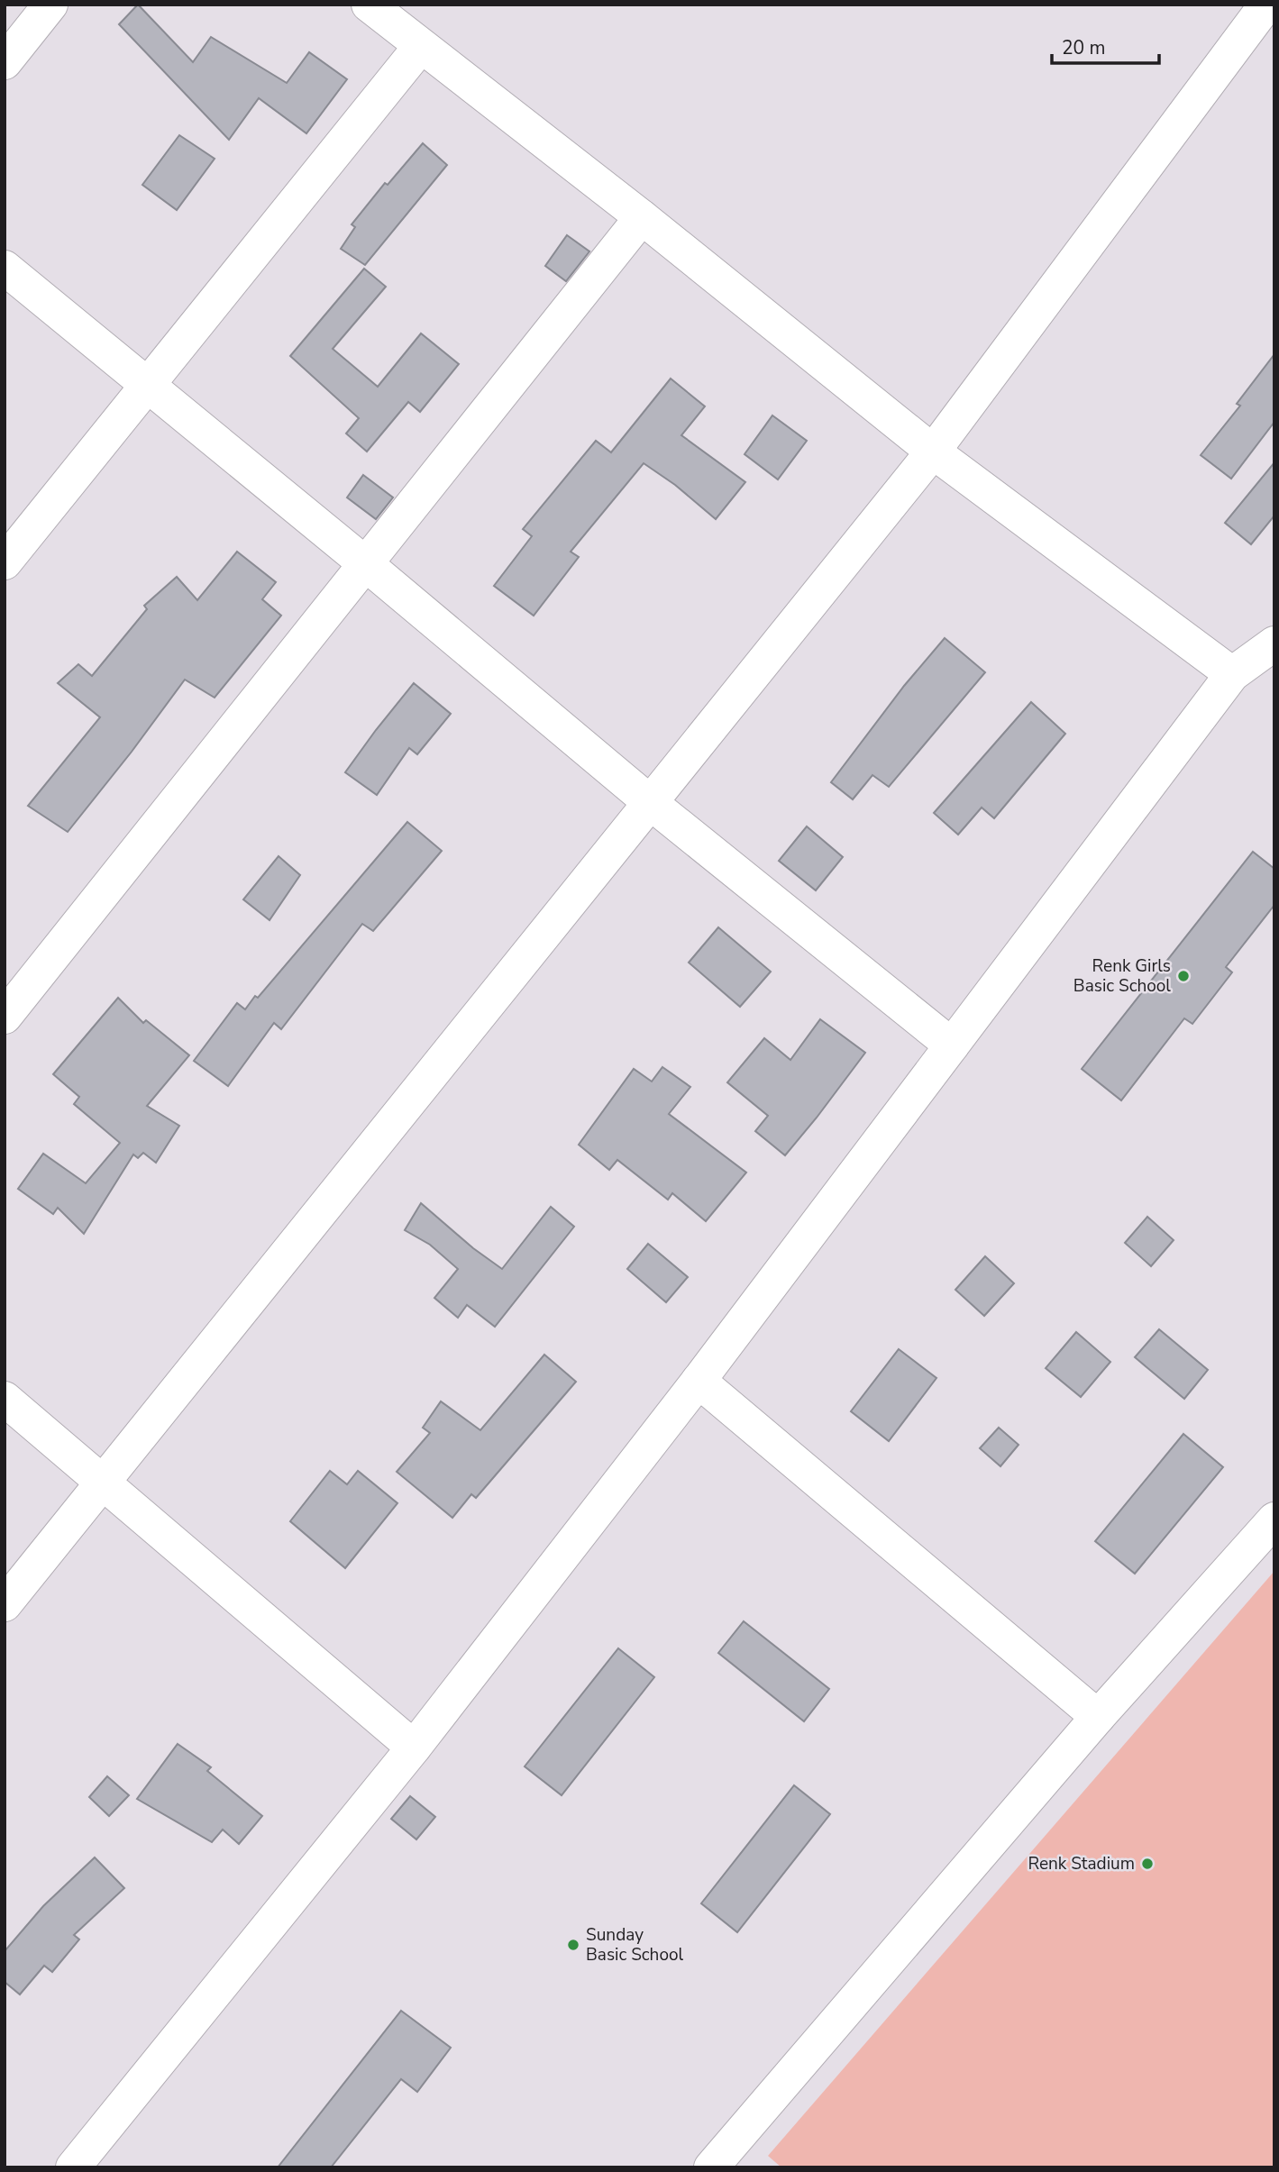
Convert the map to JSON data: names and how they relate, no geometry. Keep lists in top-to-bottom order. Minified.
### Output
{"places":["Renk Girls Basic School","Renk Stadium","Sunday Basic School"],"scale_bar":"20 m"}
